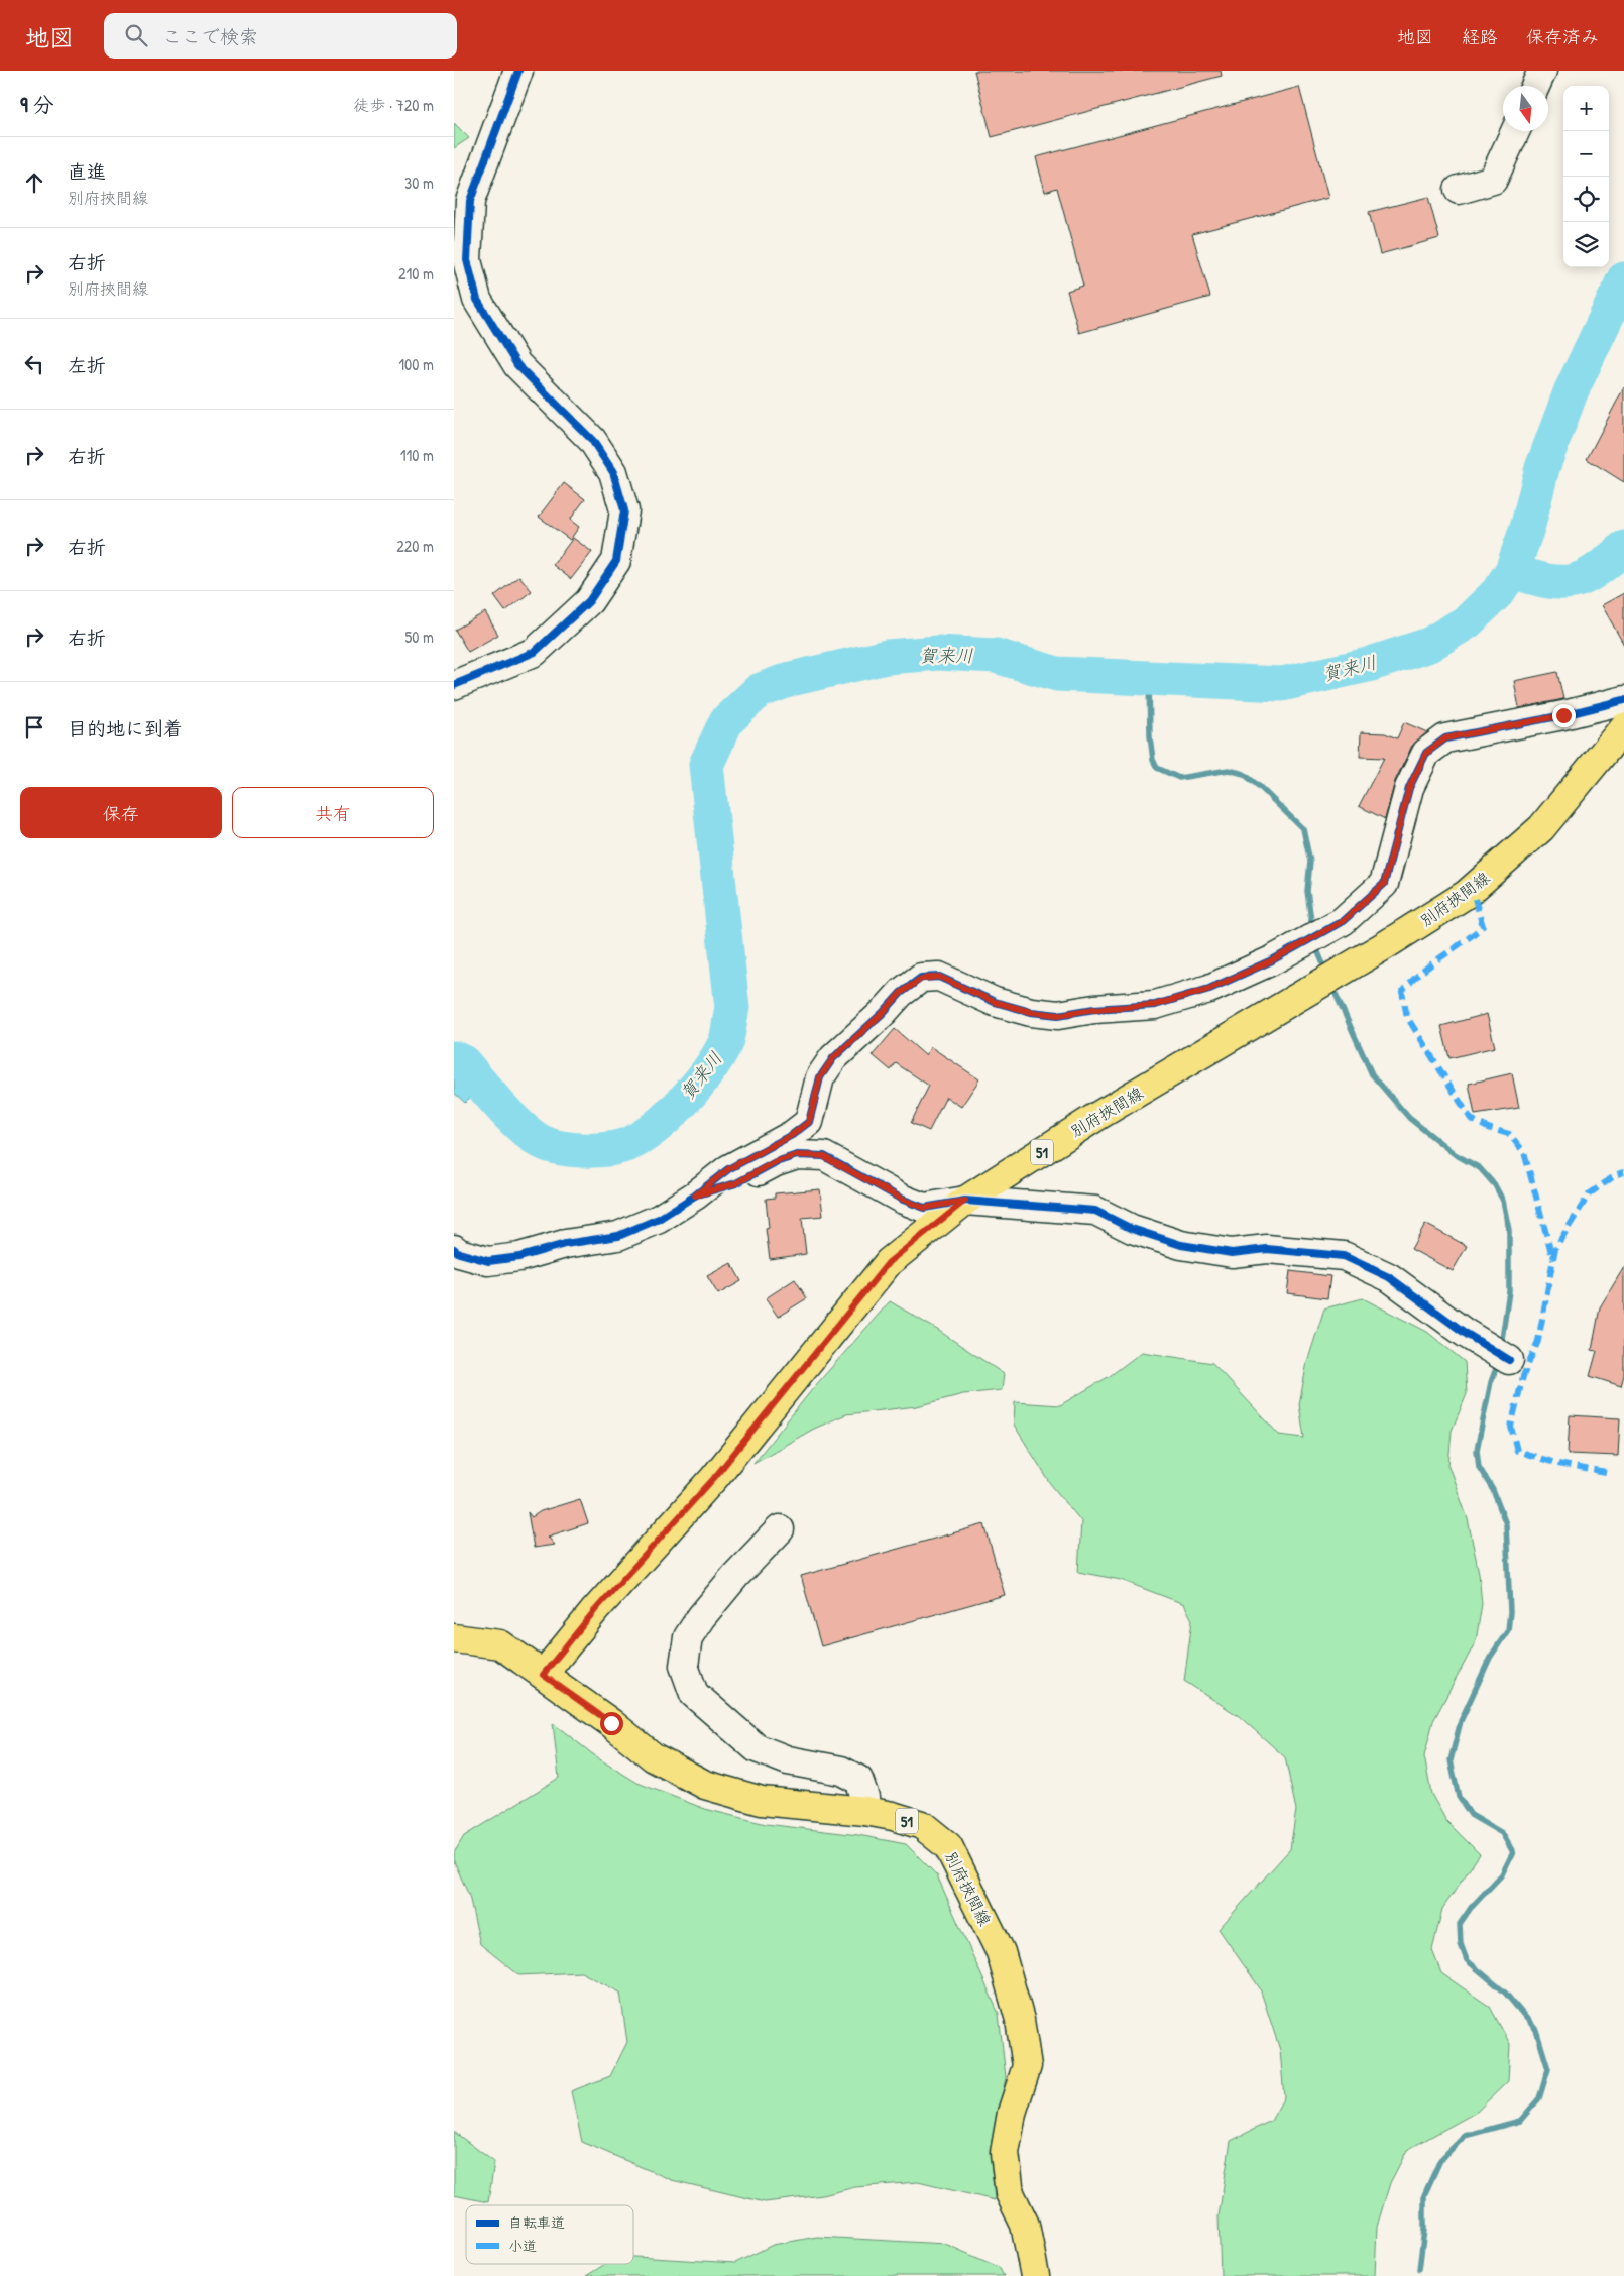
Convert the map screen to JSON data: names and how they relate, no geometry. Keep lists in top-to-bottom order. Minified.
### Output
{"streets":{"main road":["別府挾間線","51"]},"water":["賀来川"],"legend":["自転車道","小道"],"north":"bottom","page":{"header":"地図","search":"ここで検索","nav":["地図","経路","保存済み"],"heading":["9 分","徒歩 · 720 m"],"map_buttons":["+","−"],"list":[["直進","別府挾間線","30 m"],["右折","別府挾間線","210 m"],["左折","100 m"],["右折","110 m"],["右折","220 m"],["右折","50 m"],"目的地に到着"],"buttons":["保存","共有"]}}
